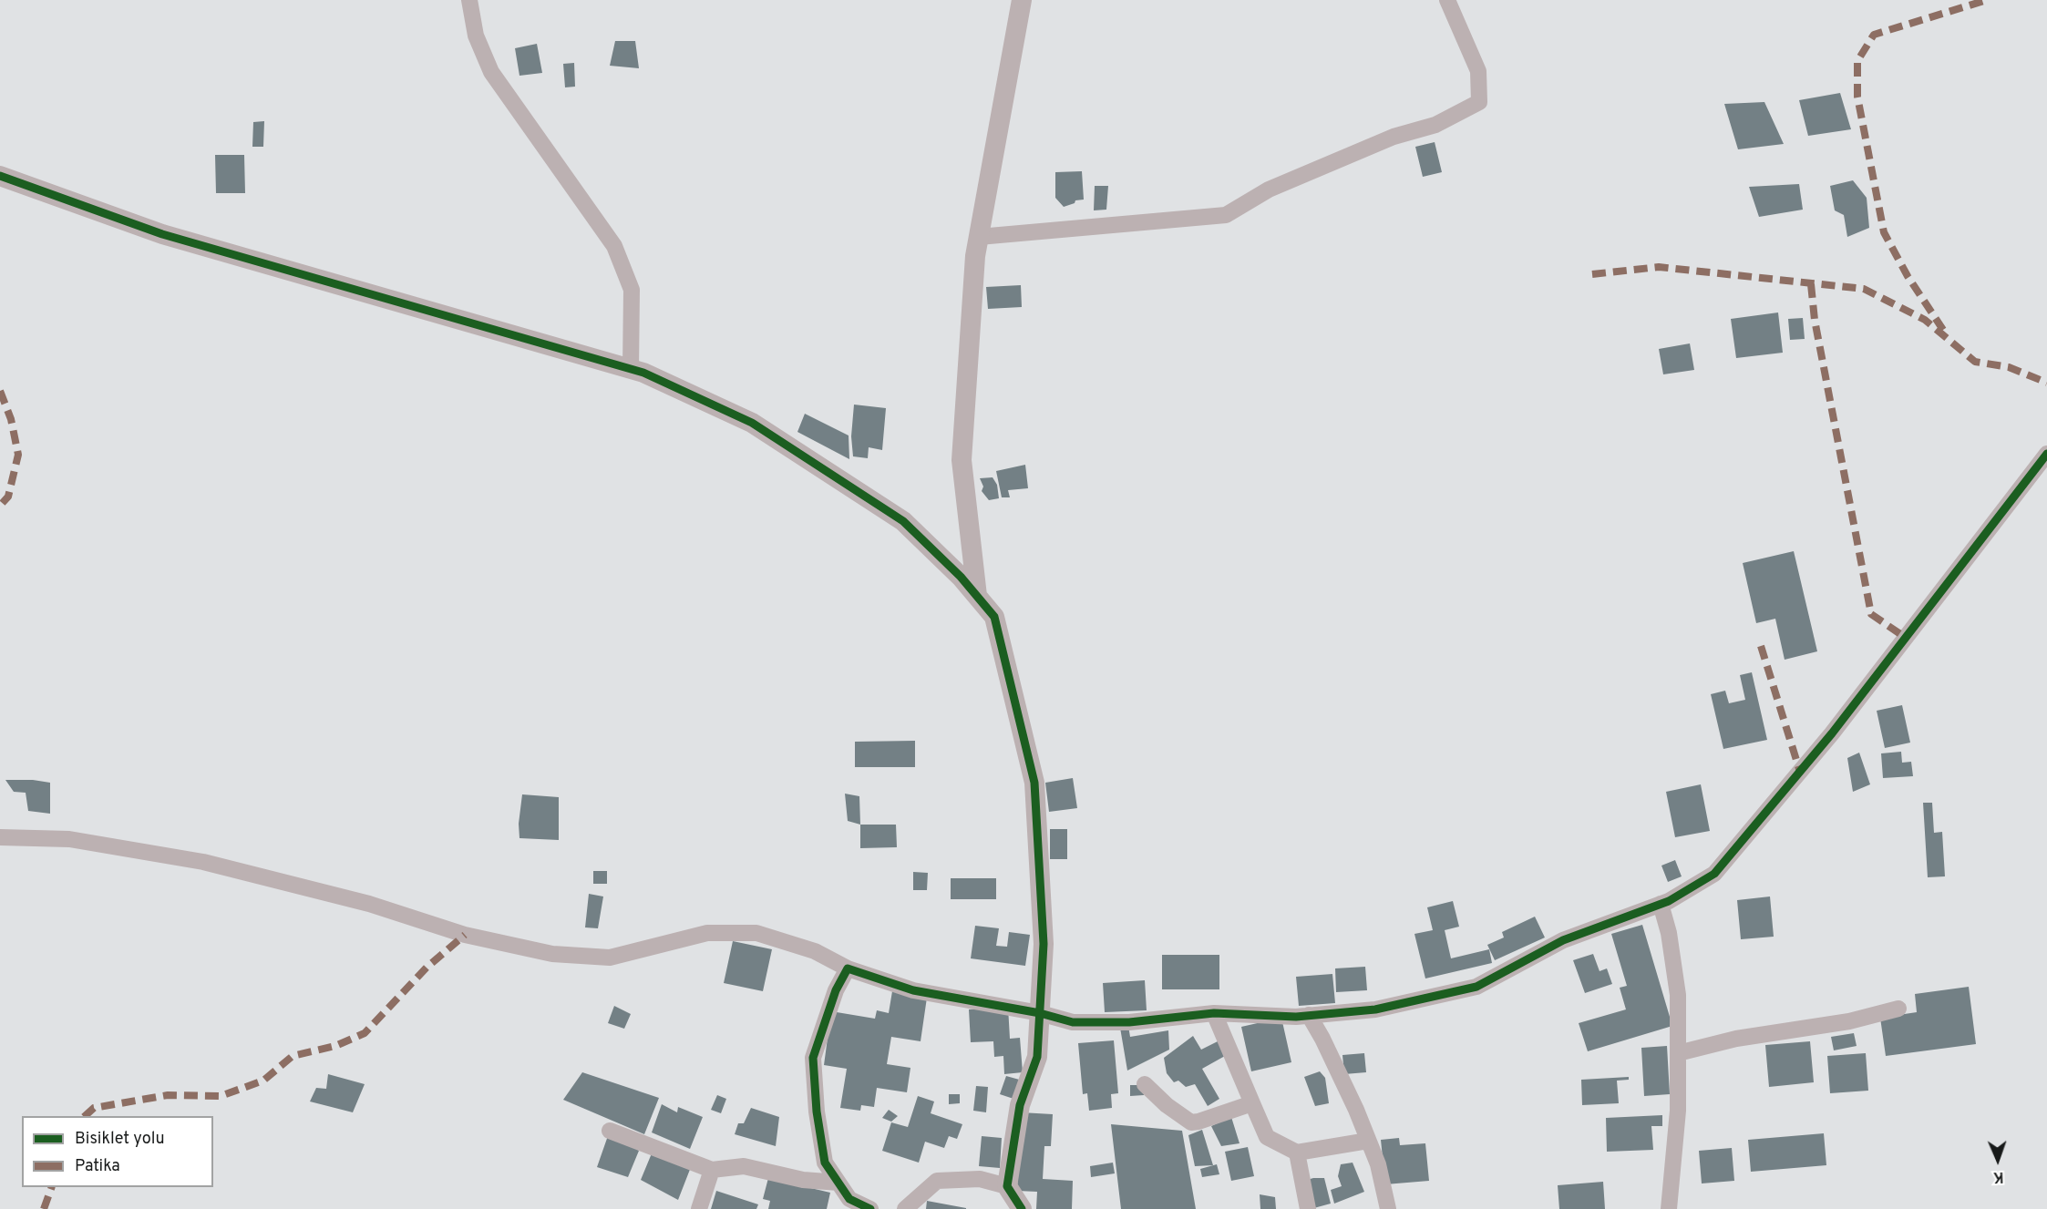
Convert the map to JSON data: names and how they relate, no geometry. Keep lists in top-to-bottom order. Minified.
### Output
{"legend":["Bisiklet yolu","Patika"],"north":"bottom"}
